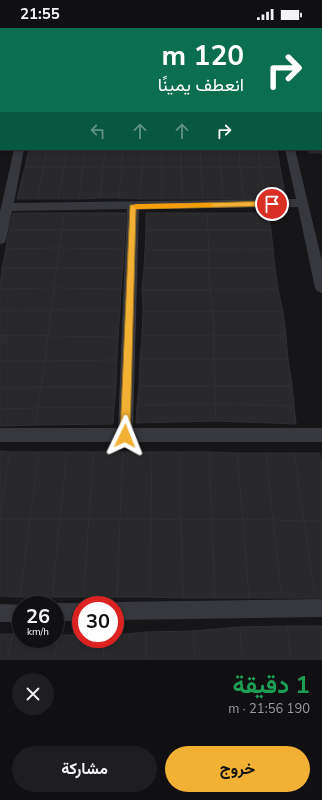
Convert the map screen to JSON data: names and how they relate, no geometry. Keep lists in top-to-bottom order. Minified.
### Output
{"page":{"status":"21:55","turn":["120 m","انعطف يمينًا"],"speed":"26 km/h","limit":"30","heading":["1 دقيقة","190 m · 21:56"],"buttons":["خروج","مشاركة"]}}
